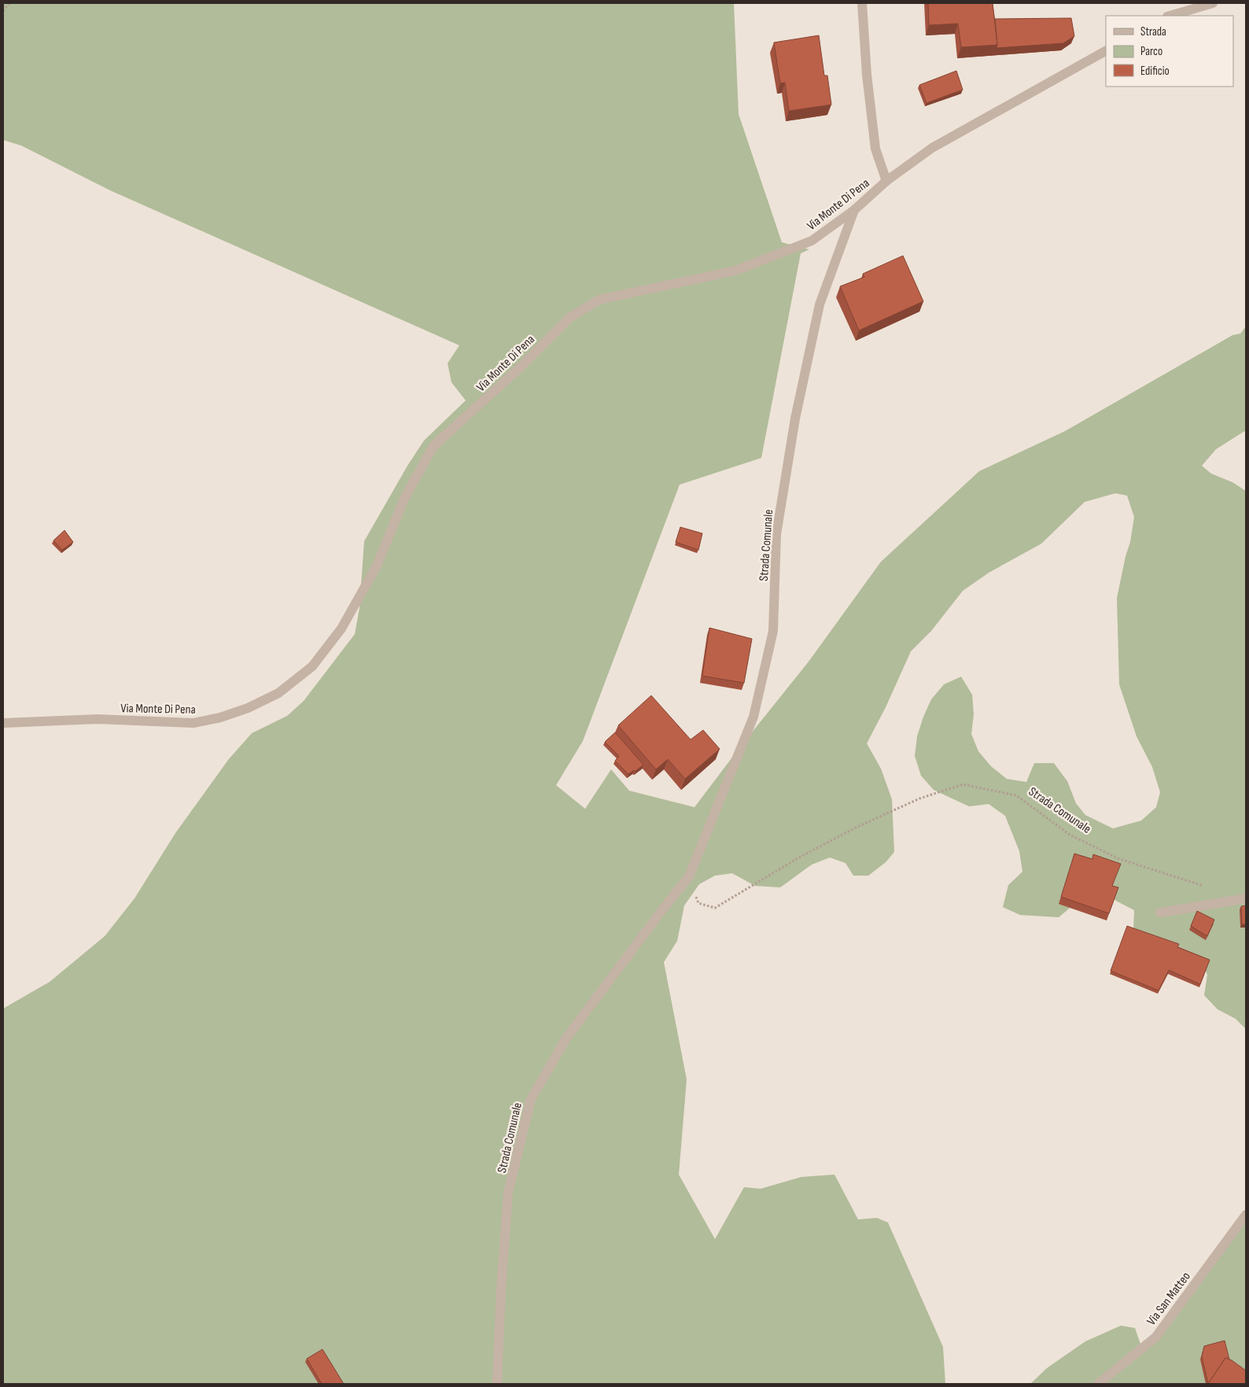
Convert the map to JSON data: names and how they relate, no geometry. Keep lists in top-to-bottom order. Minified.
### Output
{"streets":{"street":["Via Monte Di Pena","Strada Comunale","Via San Matteo"]},"crossings":[["Via Monte Di Pena","Strada Comunale"]],"legend":["Strada","Parco","Edificio"]}
